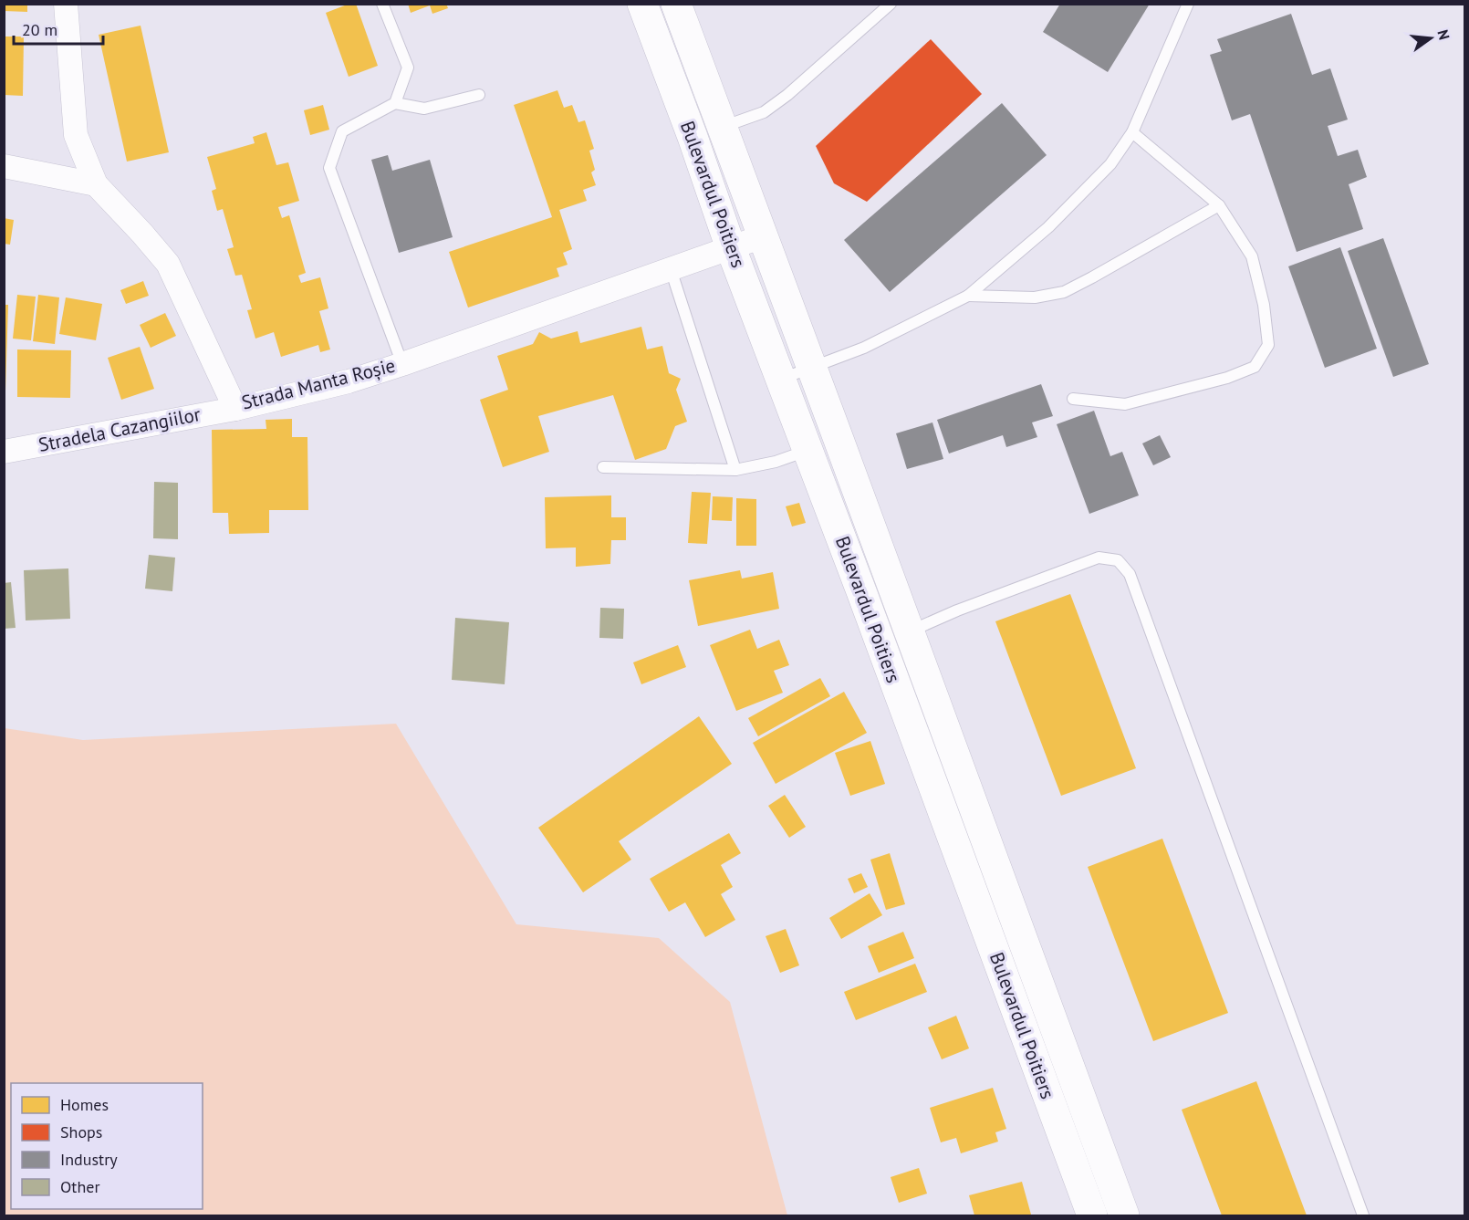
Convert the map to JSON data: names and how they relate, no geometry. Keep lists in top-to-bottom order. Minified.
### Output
{"streets":{"main road":["Bulevardul Poitiers"],"street":["Strada Manta Roșie","Stradela Cazangiilor"]},"crossings":[["Bulevardul Poitiers","Strada Manta Roșie"],["Strada Manta Roșie","Stradela Cazangiilor"]],"legend":["Homes","Shops","Industry","Other"],"scale_bar":"20 m","north":"right"}
